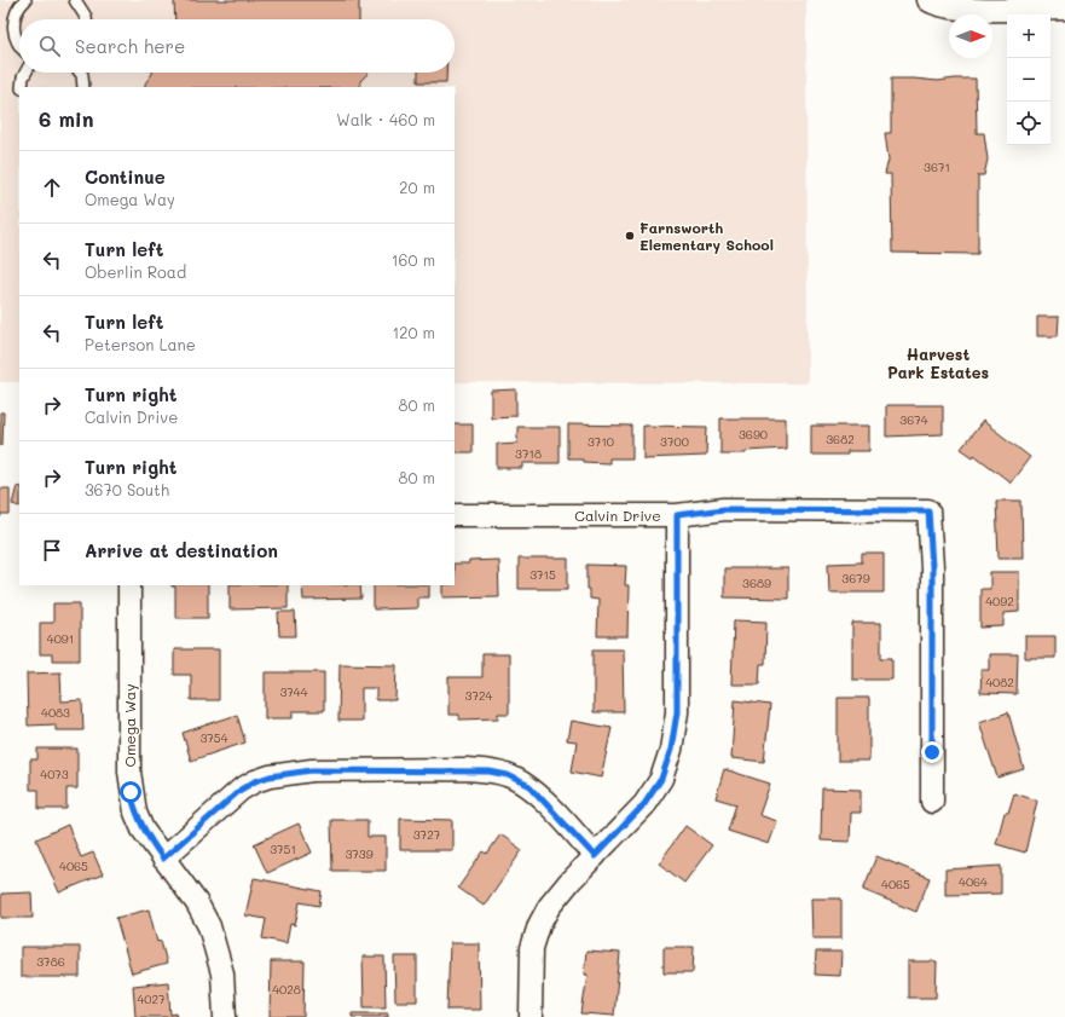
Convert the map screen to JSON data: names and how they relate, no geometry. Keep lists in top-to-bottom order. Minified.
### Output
{"streets":{"street":["Calvin Drive","Omega Way"]},"districts":["Harvest Park Estates"],"places":["Farnsworth Elementary School"],"house_numbers":["3671","3674","3690","3682","3710","3700","3718","3715","3679","3689","4092","4091","4082","3744","3724","4083","3754","4073","3727","3751","3739","4065","4064","4065","3786","4028","4027"],"north":"right","page":{"map_buttons":["+","−"],"search":"Search here","heading":["6 min","Walk · 460 m"],"list":[["Continue","Omega Way","20 m"],["Turn left","Oberlin Road","160 m"],["Turn left","Peterson Lane","120 m"],["Turn right","Calvin Drive","80 m"],["Turn right","3670 South","80 m"],"Arrive at destination"]}}
